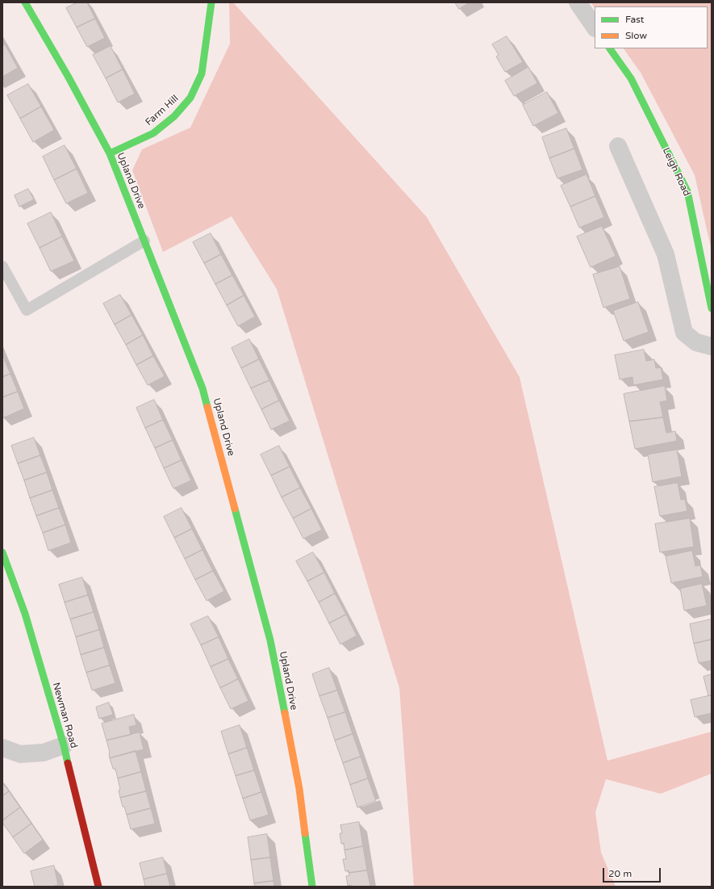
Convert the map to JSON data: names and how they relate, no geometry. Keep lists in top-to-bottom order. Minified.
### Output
{"streets":{"street":["Farm Hill","Leigh Road","Upland Drive","Newman Road"]},"crossings":[["Farm Hill","Upland Drive"]],"legend":["Fast","Slow"],"scale_bar":"20 m"}
